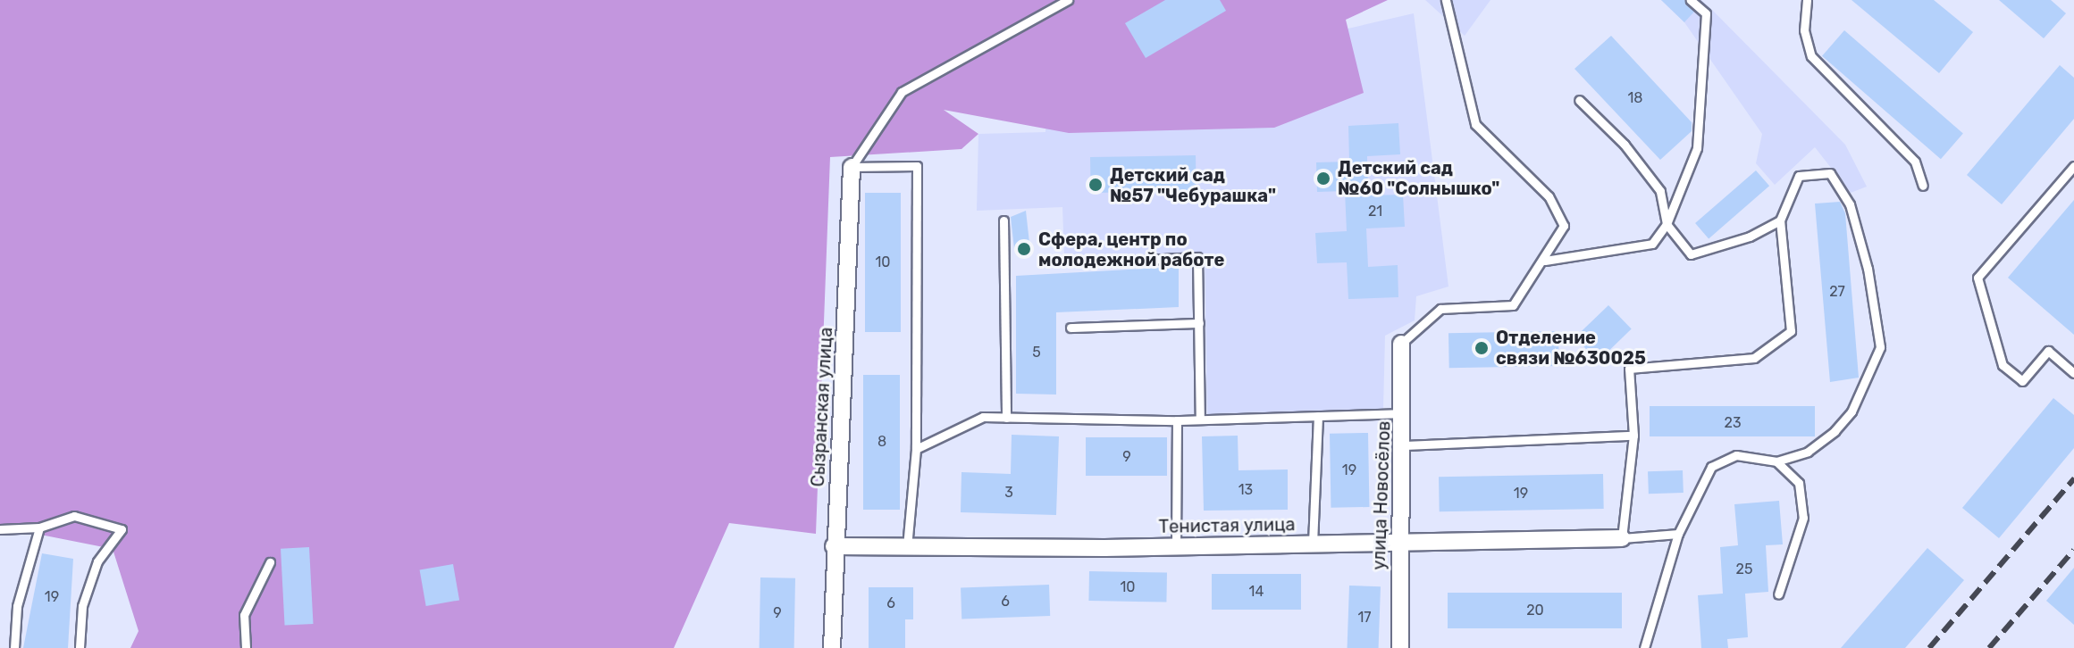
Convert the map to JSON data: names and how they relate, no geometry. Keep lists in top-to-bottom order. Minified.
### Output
{"streets":{"street":["Сызранская улица","улица Новосёлов","Тенистая улица"]},"crossings":[["Сызранская улица","Тенистая улица"],["улица Новосёлов","Тенистая улица"]],"places":["Детский сад №60 \"Солнышко\"","Детский сад №57 \"Чебурашка\"","Сфера, центр по молодежной работе","Отделение связи №630025"],"house_numbers":["18","21","10","27","5","23","8","9","19","13","3","19","25","10","14","19","6","6","20","9","17"]}
